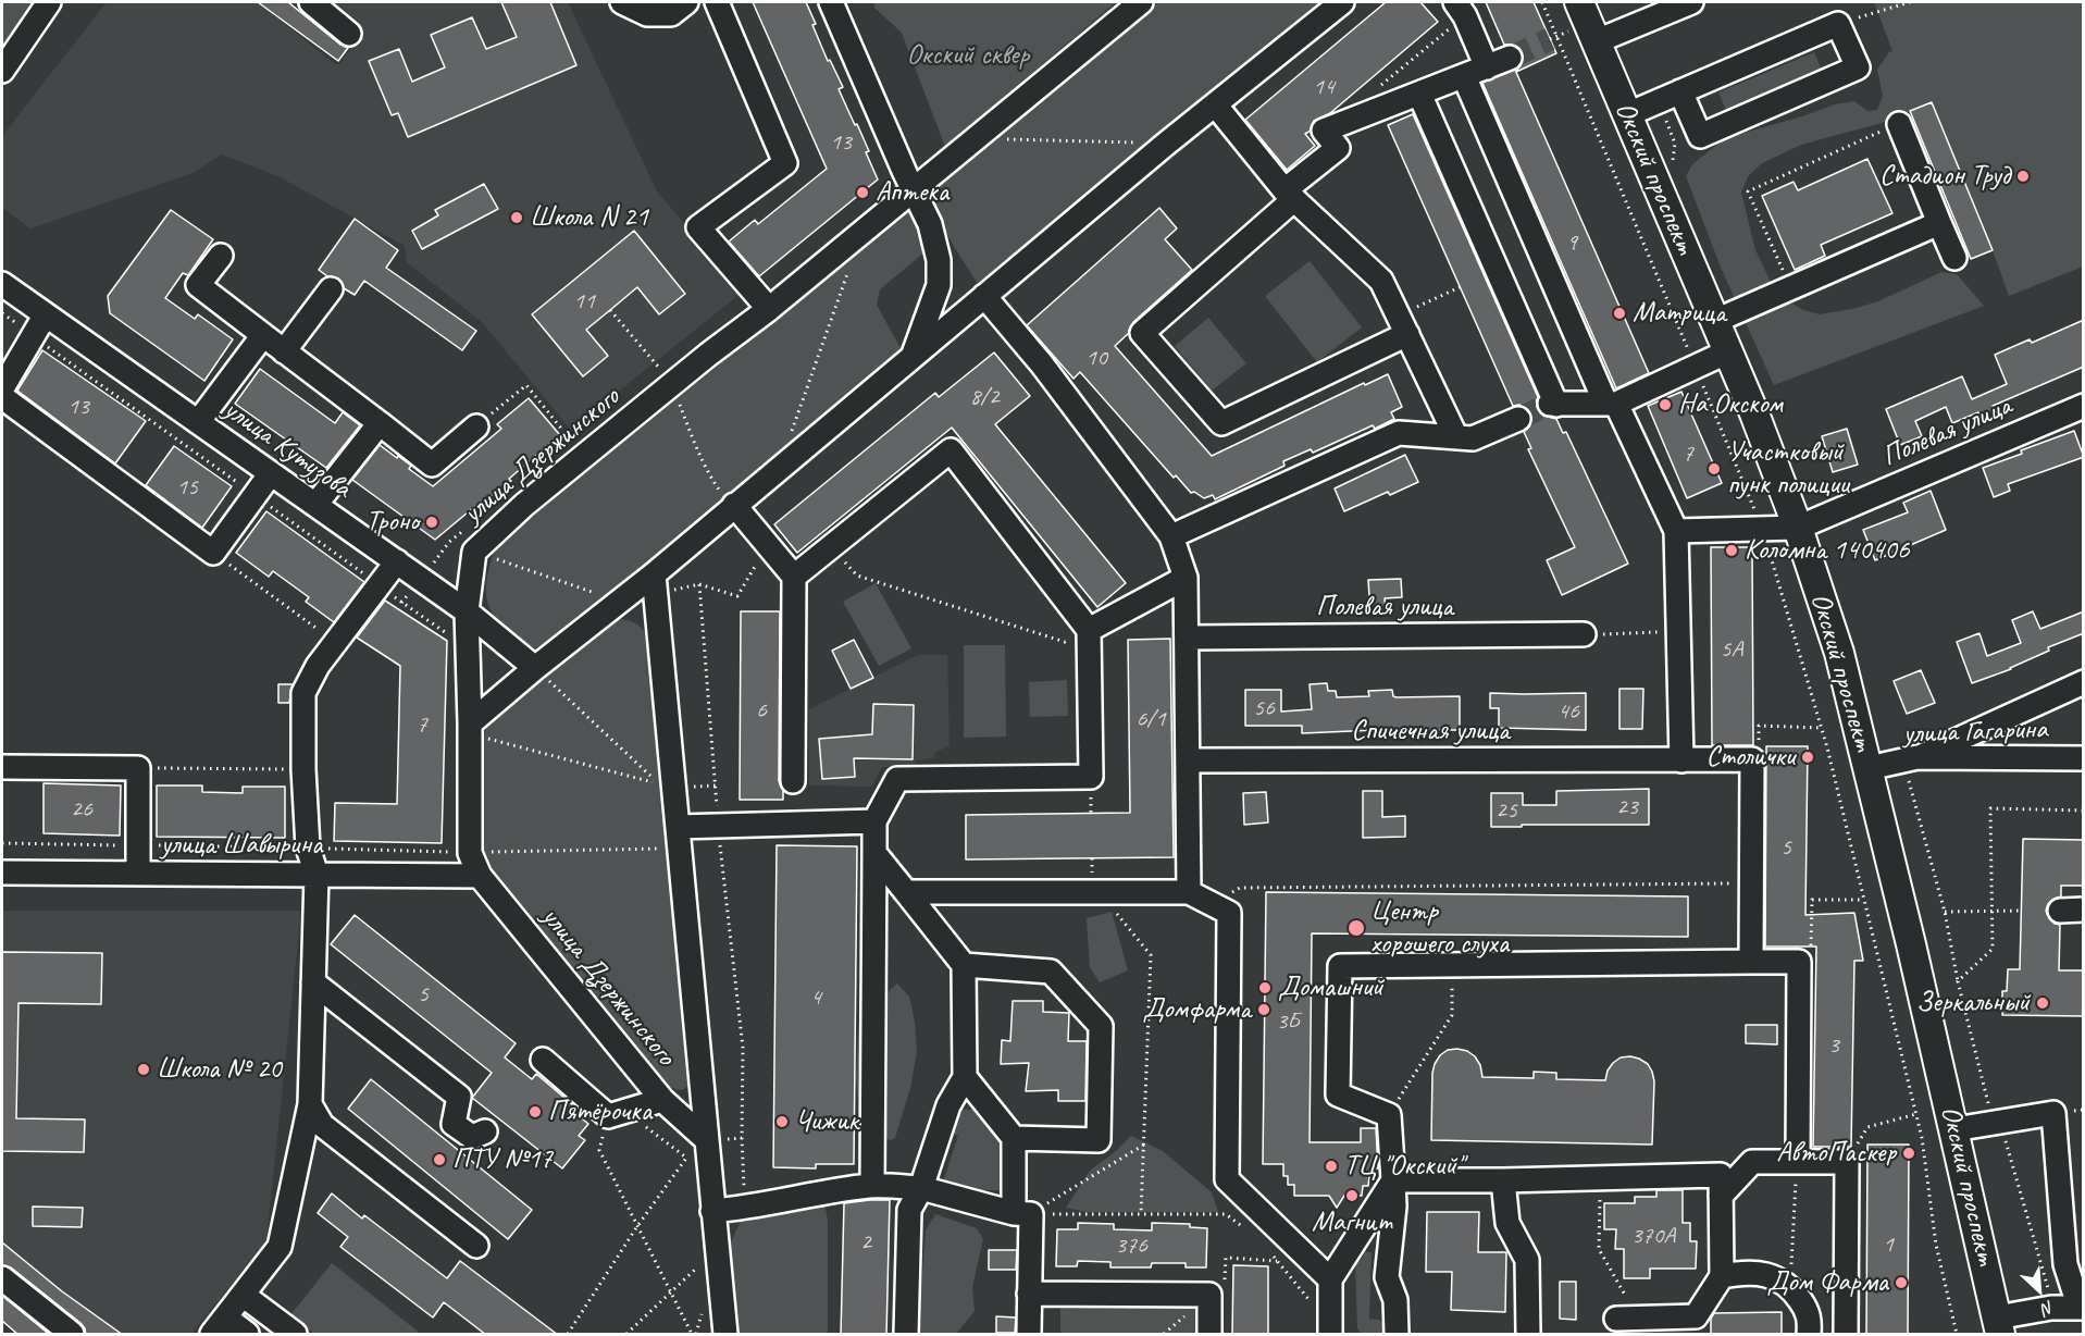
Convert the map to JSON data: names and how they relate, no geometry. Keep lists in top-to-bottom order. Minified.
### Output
{"streets":{"main road":["Окский проспект"],"street":["Полевая улица","улица Кутузова","улица Дзержинского","Спичечная улица","улица Гагарина","улица Шавырина"]},"crossings":[["Окский проспект","Полевая улица"],["Окский проспект","улица Гагарина"],["улица Кутузова","улица Дзержинского"],["улица Дзержинского","улица Шавырина"]],"parks":["Окский сквер"],"places":["Стадион Труд","Аптека","Школа N 21","Матрица","На Окском","Участковый пунк полиции","Троно","Коломна 140406","Столички","Центр хорошего слуха","Домашний","Зеркальный","Домфарма","Школа № 20","Пятёрочка","Чижик","АвтоПаскер","ПТУ №17","ТЦ \"Окский\"","Магнит","Дом Фарма"],"house_numbers":["14","13","9","11","10","8/2","13","7","15","5А","56","6","46","6/1","7","23","26","25","5","5","4","3Б","3","370А","2","1","376"],"north":"bottom right"}
